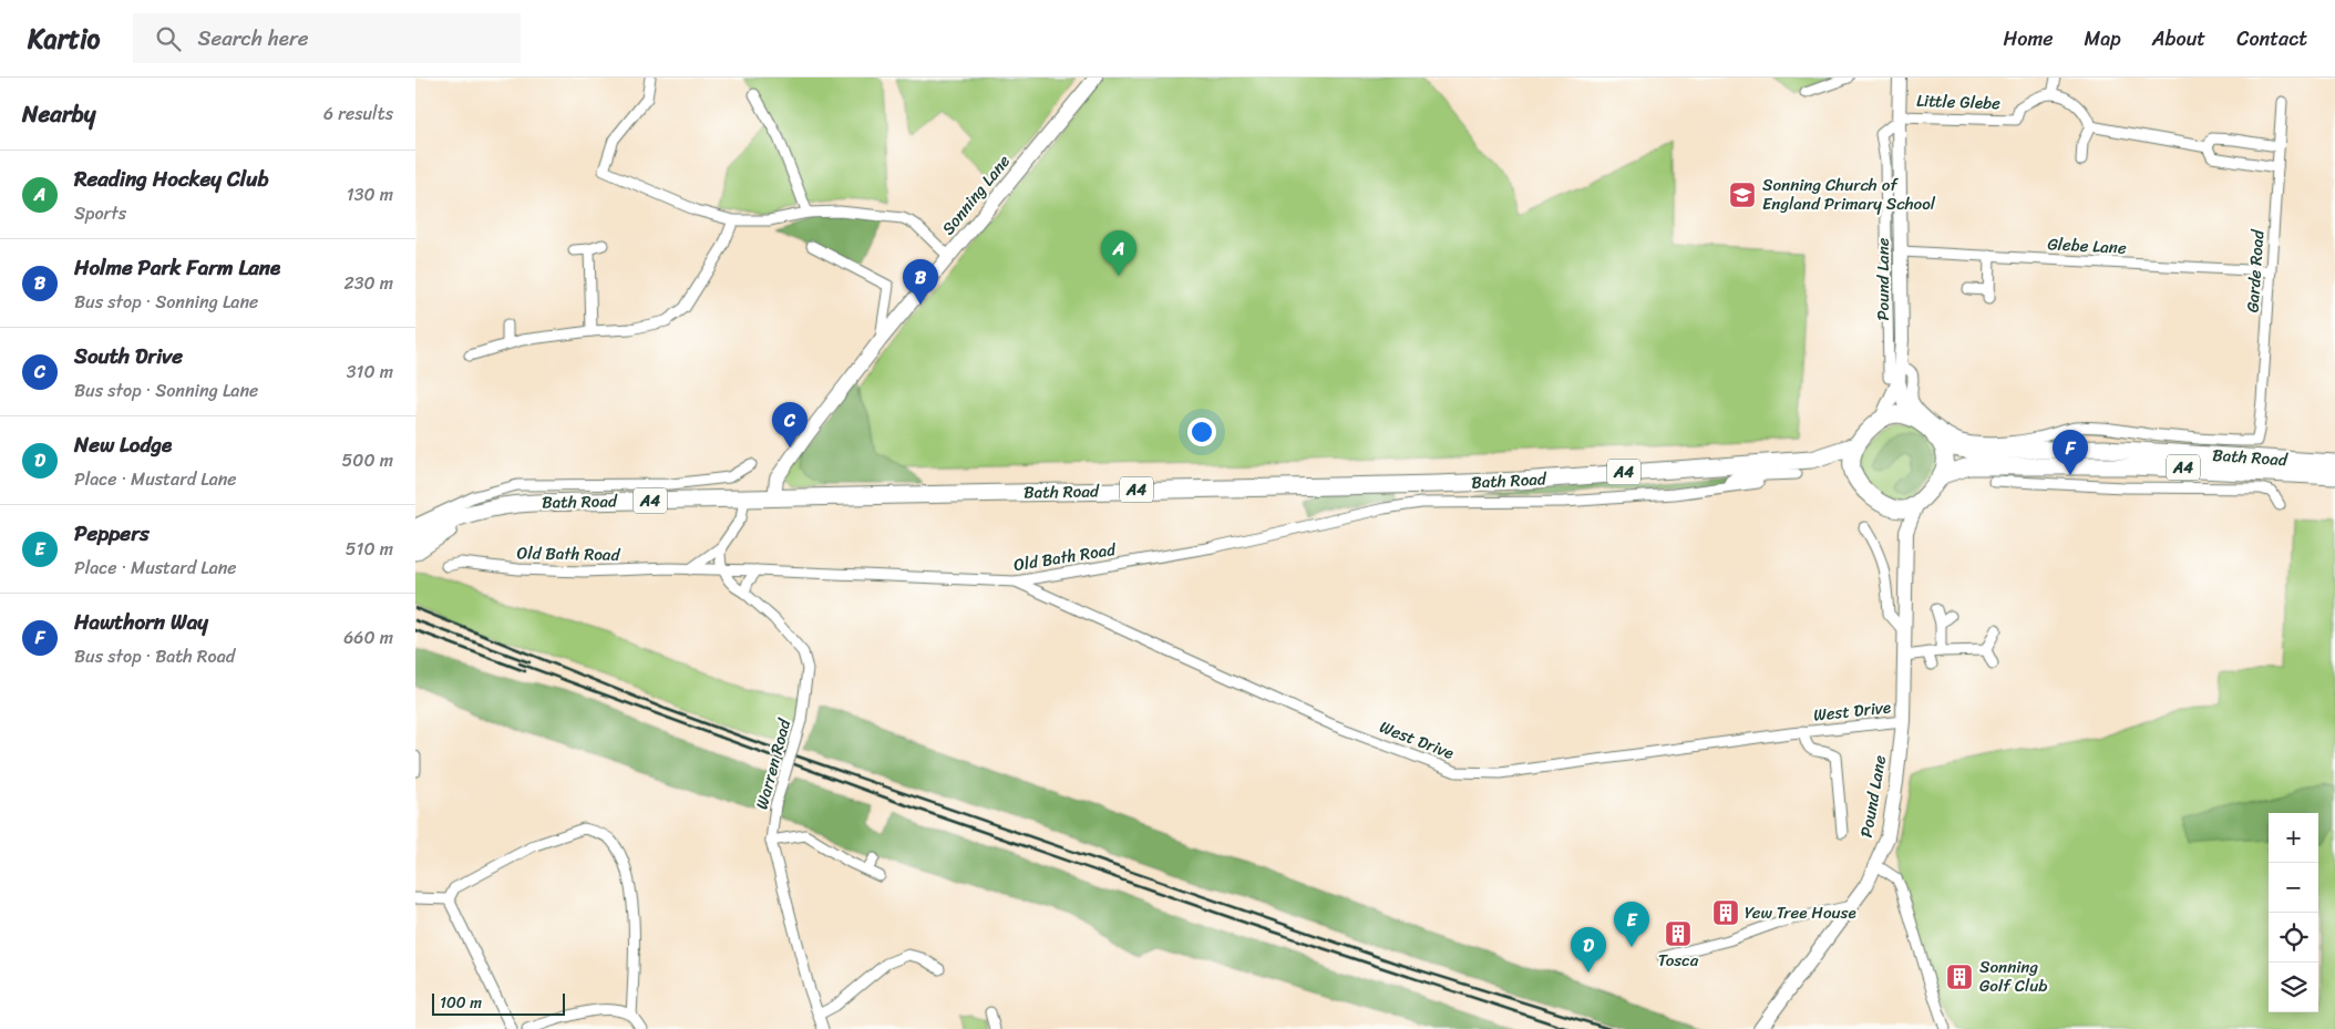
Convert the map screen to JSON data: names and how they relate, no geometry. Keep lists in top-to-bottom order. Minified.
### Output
{"streets":{"main road":["Bath Road","A4"],"street":["Little Glebe","Sonning Lane","Glebe Lane","Garde Road","Pound Lane","Old Bath Road","West Drive","Warren Road"]},"crossings":[["Little Glebe","Pound Lane"],["Sonning Lane","Bath Road"],["Glebe Lane","Garde Road"],["Glebe Lane","Pound Lane"],["Garde Road","Pound Lane"],["Pound Lane","Bath Road"],["Pound Lane","West Drive"],["Bath Road","A4"],["Old Bath Road","West Drive"],["Old Bath Road","Warren Road"]],"places":{"school or university":["Sonning Church of England Primary School"],"building":["Yew Tree House","Tosca","Sonning Golf Club"]},"scale_bar":"100 m","page":{"header":"Kartio","search":"Search here","nav":["Home","Map","About","Contact"],"heading":["Nearby","6 results"],"list":[{"mark":"A","name":"Reading Hockey Club","note":"Sports","value":"130 m"},{"mark":"B","name":"Holme Park Farm Lane","note":"Bus stop · Sonning Lane","value":"230 m"},{"mark":"C","name":"South Drive","note":"Bus stop · Sonning Lane","value":"310 m"},{"mark":"D","name":"New Lodge","note":"Place · Mustard Lane","value":"500 m"},{"mark":"E","name":"Peppers","note":"Place · Mustard Lane","value":"510 m"},{"mark":"F","name":"Hawthorn Way","note":"Bus stop · Bath Road","value":"660 m"}],"pins":["A","B","C","F","E","D"],"map_buttons":["+","−"],"scale":"100 m"}}
